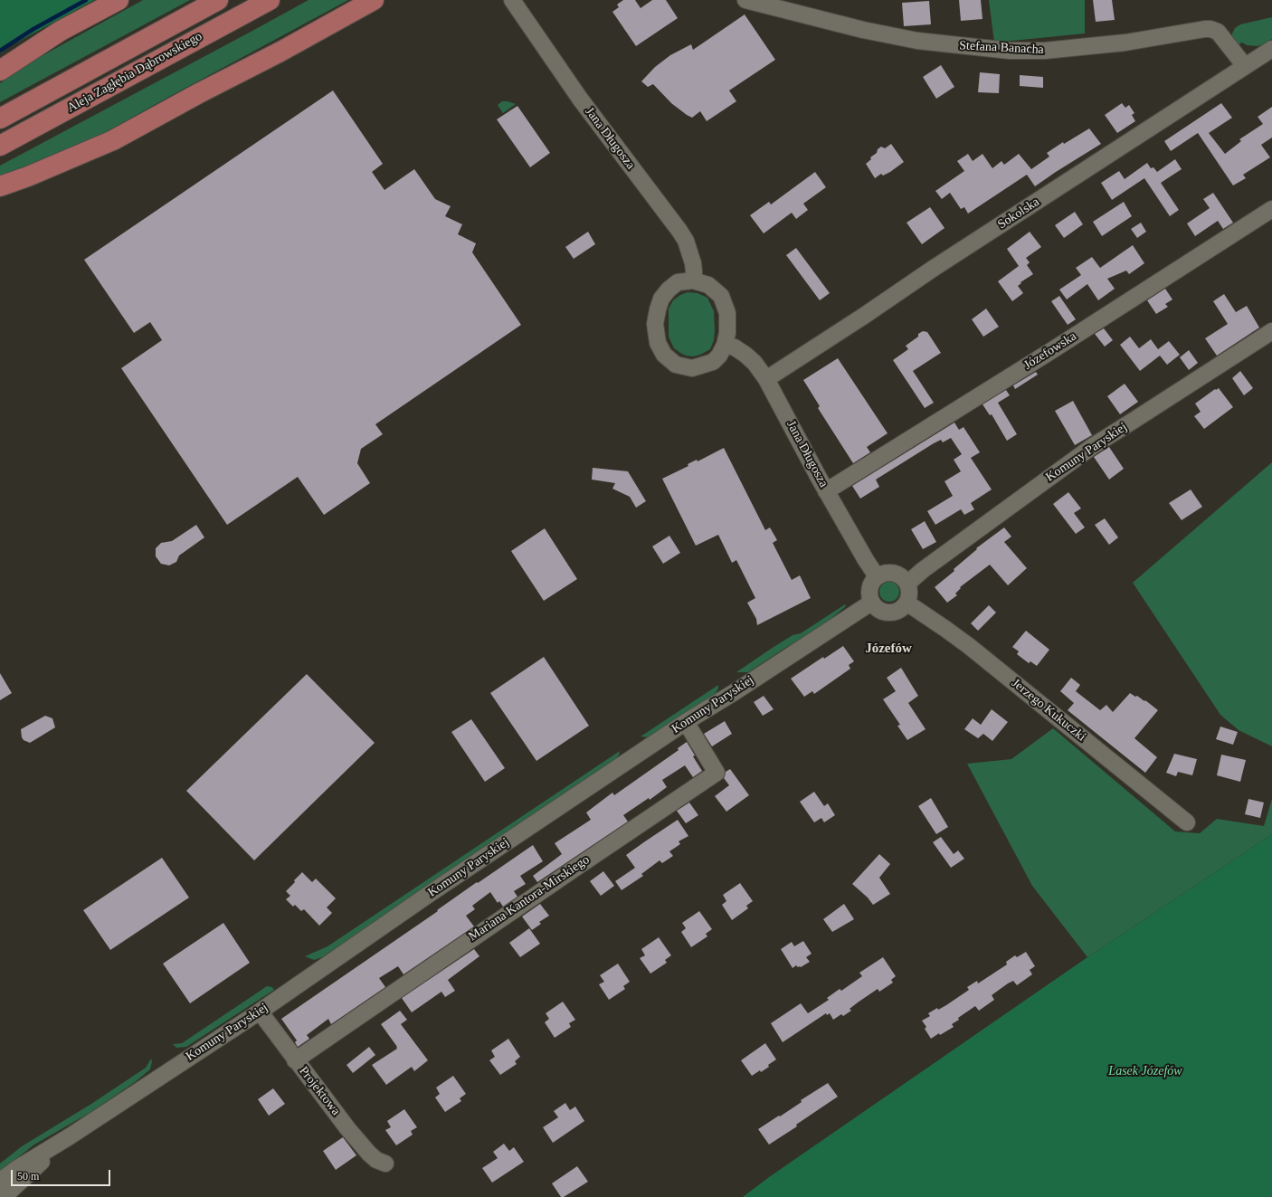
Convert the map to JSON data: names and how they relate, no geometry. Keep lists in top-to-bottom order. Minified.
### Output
{"streets":{"main road":["Aleja Zagłębia Dąbrowskiego"],"street":["Stefana Banacha","Jana Długosza","Sokolska","Józefowska","Komuny Paryskiej","Jerzego Kukuczki","Mariana Kantora-Mirskiego","Projektowa"]},"crossings":[["Stefana Banacha","Sokolska"],["Jana Długosza","Sokolska"],["Jana Długosza","Józefowska"],["Jana Długosza","Komuny Paryskiej"],["Jana Długosza","Jerzego Kukuczki"],["Komuny Paryskiej","Jerzego Kukuczki"],["Komuny Paryskiej","Mariana Kantora-Mirskiego"],["Komuny Paryskiej","Projektowa"],["Mariana Kantora-Mirskiego","Projektowa"]],"districts":["Józefów"],"parks":["Lasek Józefów"],"scale_bar":"50 m"}
